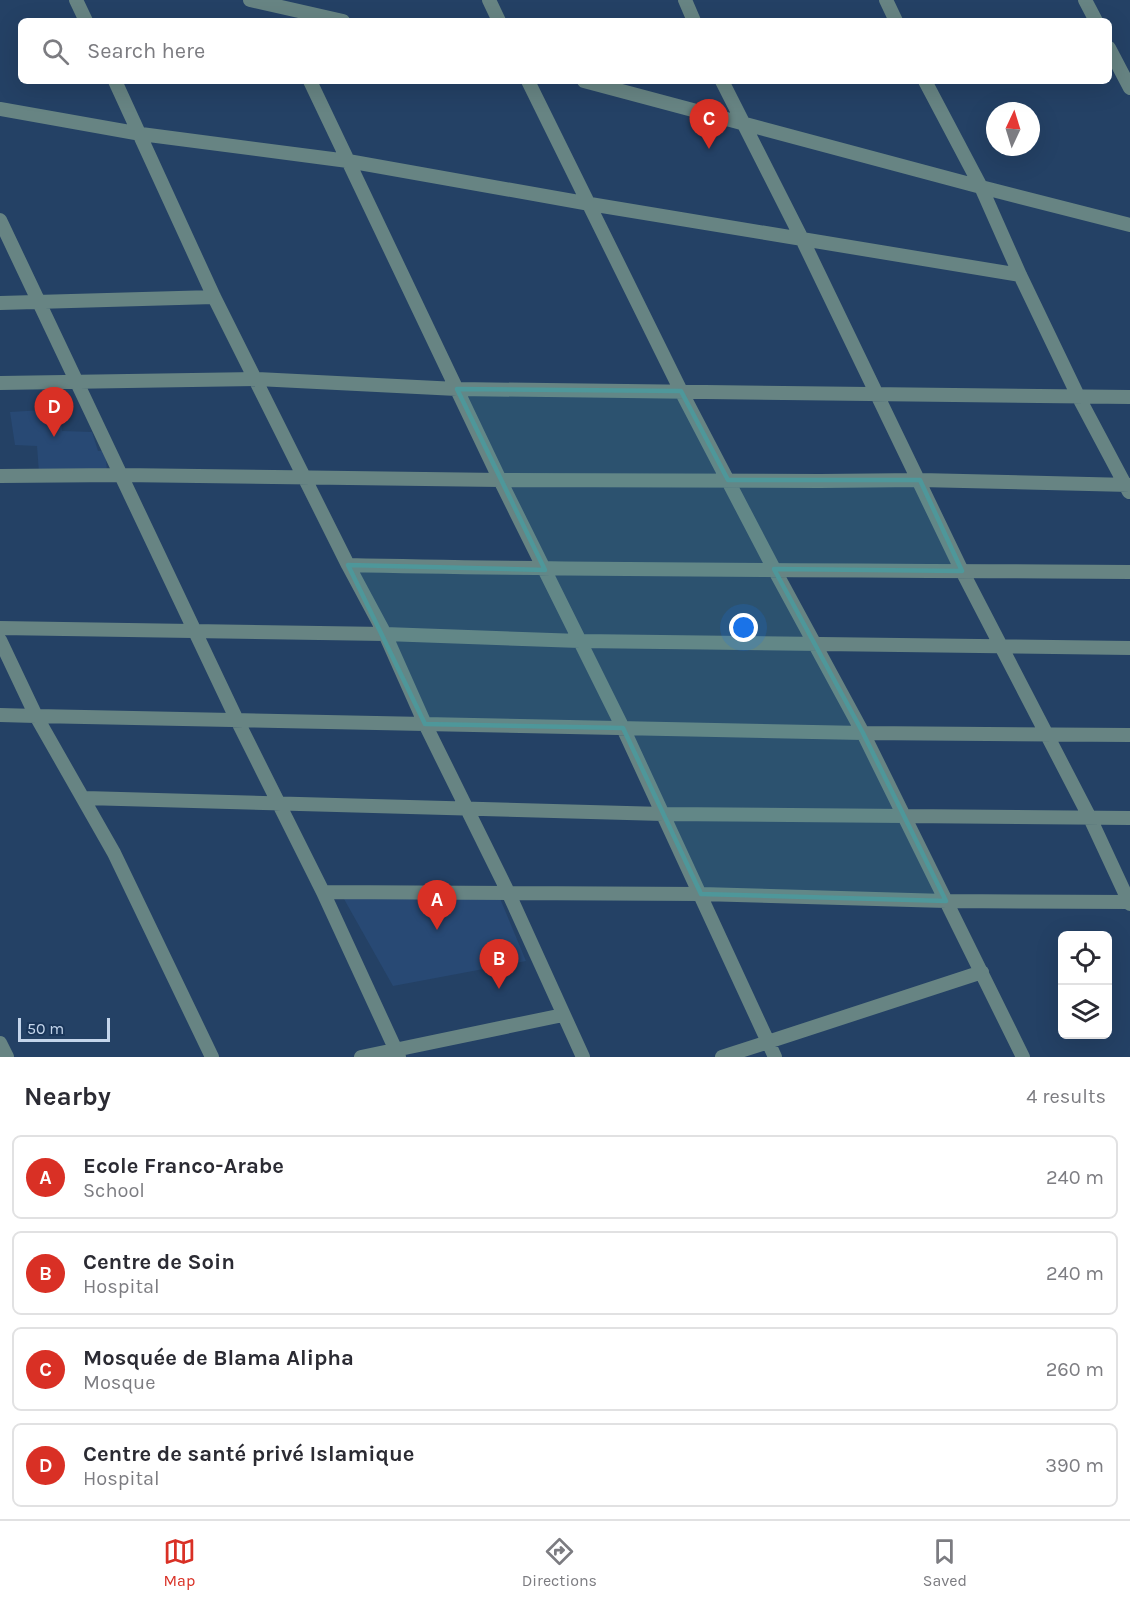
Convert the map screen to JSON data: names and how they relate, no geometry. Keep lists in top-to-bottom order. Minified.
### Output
{"scale_bar":"50 m","north":"top","page":{"search":"Search here","pins":["C","D","A","B"],"scale":"50 m","heading":["Nearby","4 results"],"list":[{"mark":"A","name":"Ecole Franco-Arabe","note":"School","value":"240 m"},{"mark":"B","name":"Centre de Soin","note":"Hospital","value":"240 m"},{"mark":"C","name":"Mosquée de Blama Alipha","note":"Mosque","value":"260 m"},{"mark":"D","name":"Centre de santé privé Islamique","note":"Hospital","value":"390 m"}],"nav":["Map","Directions","Saved"]}}
